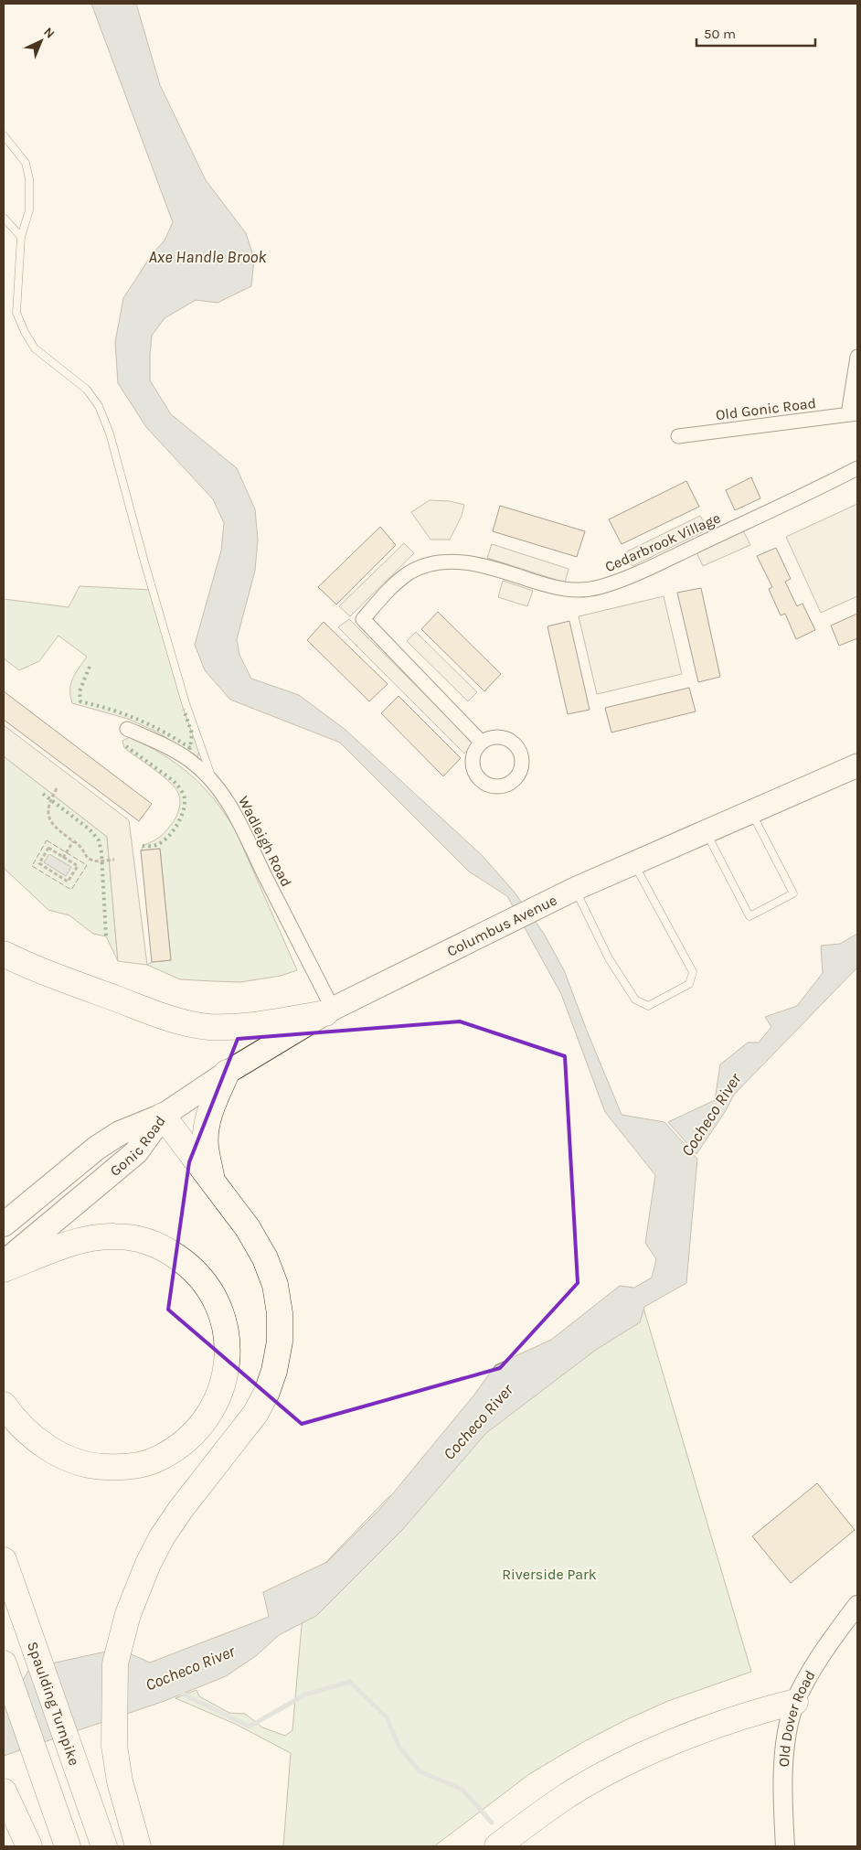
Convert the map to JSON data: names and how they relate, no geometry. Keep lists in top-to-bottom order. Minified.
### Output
{"streets":{"highway":["Gonic Road","Spaulding Turnpike"],"main road":["Columbus Avenue"],"street":["Old Gonic Road","Cedarbrook Village","Wadleigh Road","Old Dover Road"]},"crossings":[["Wadleigh Road","Columbus Avenue"],["Columbus Avenue","Gonic Road"]],"water":["Axe Handle Brook","Cocheco River"],"parks":["Riverside Park"],"scale_bar":"50 m","north":"top right"}
